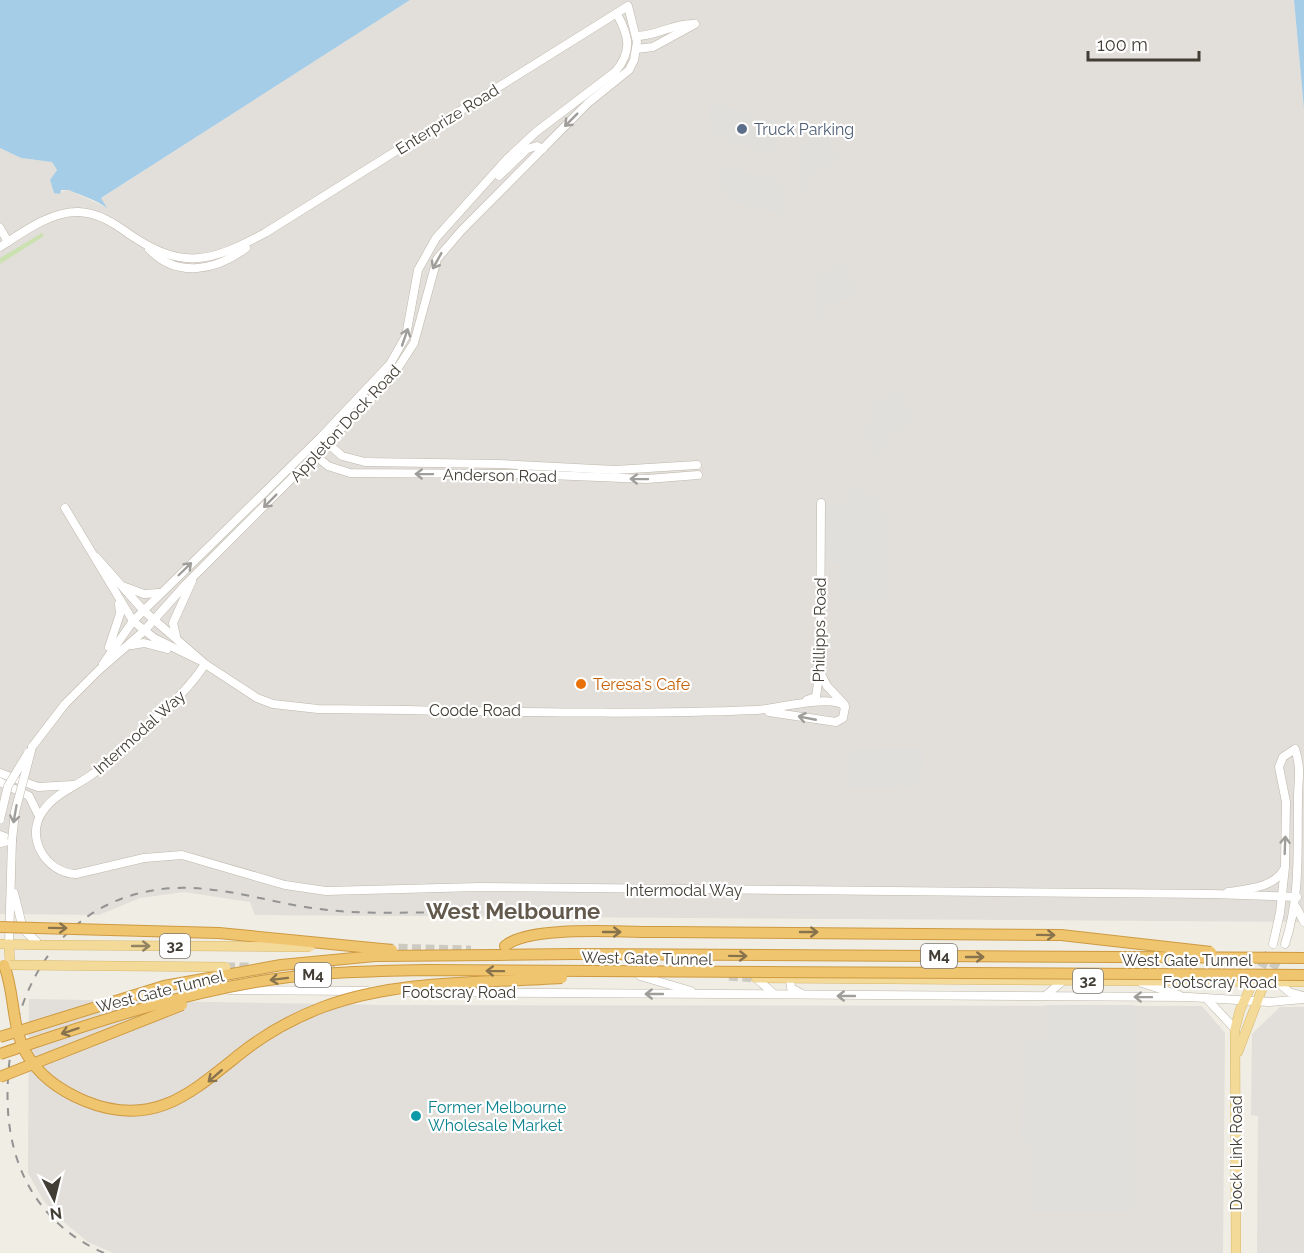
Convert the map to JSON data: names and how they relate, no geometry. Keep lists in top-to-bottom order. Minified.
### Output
{"streets":{"highway":["M4","West Gate Tunnel"],"main road":["Appleton Dock Road","32","Footscray Road","Dock Link Road"],"street":["Enterprize Road","Anderson Road","Phillipps Road","Coode Road","Intermodal Way"]},"crossings":[["Enterprize Road","Appleton Dock Road"],["Appleton Dock Road","Anderson Road"],["Appleton Dock Road","Coode Road"],["Appleton Dock Road","32"],["Phillipps Road","Coode Road"],["Coode Road","Intermodal Way"],["West Gate Tunnel","Footscray Road"],["Footscray Road","Dock Link Road"]],"one_way":["Footscray Road"],"districts":["West Melbourne"],"places":["Truck Parking","Teresa's Cafe","Former Melbourne Wholesale Market"],"scale_bar":"100 m","north":"bottom"}
